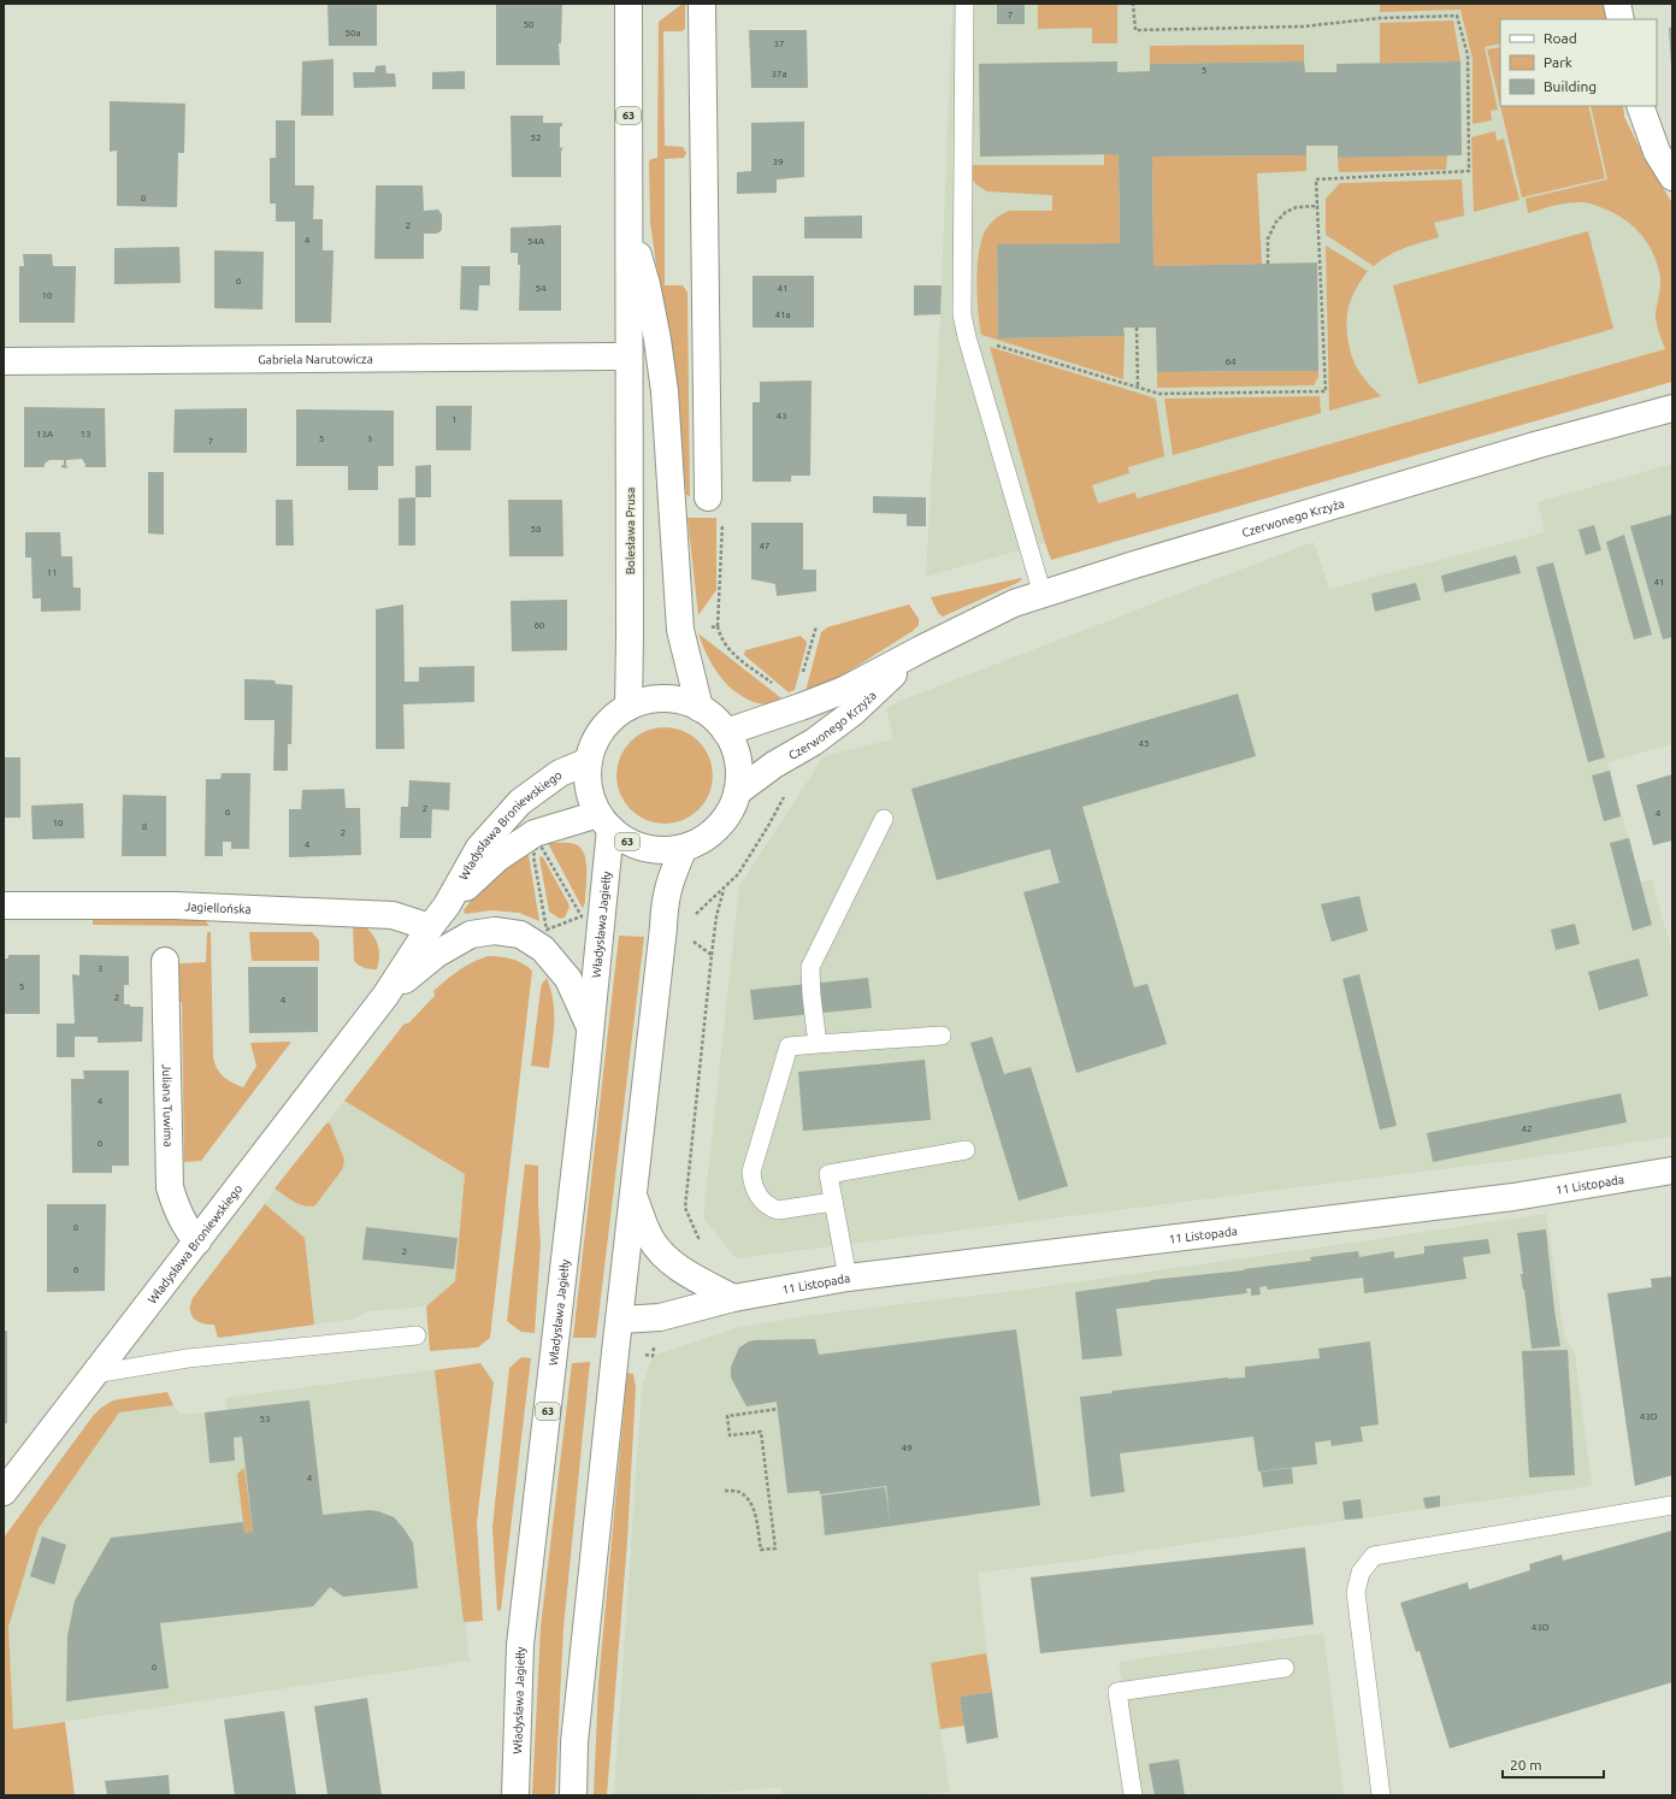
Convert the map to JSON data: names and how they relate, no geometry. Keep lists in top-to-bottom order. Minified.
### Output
{"streets":{"street":["63","Gabriela Narutowicza","Czerwonego Krzyża","Bolesława Prusa","Władysława Broniewskiego","Jagiellońska","Władysława Jagiełły","Juliana Tuwima","11 Listopada"]},"crossings":[["63","Czerwonego Krzyża"],["63","Bolesława Prusa"],["63","Władysława Broniewskiego"],["63","Władysława Jagiełły"],["Gabriela Narutowicza","Bolesława Prusa"],["Czerwonego Krzyża","Bolesława Prusa"],["Czerwonego Krzyża","Władysława Broniewskiego"],["Czerwonego Krzyża","Władysława Jagiełły"],["Bolesława Prusa","Władysława Broniewskiego"],["Bolesława Prusa","Władysława Jagiełły"],["Władysława Broniewskiego","Jagiellońska"],["Władysława Broniewskiego","Władysława Jagiełły"],["Władysława Broniewskiego","Juliana Tuwima"]],"house_numbers":["7","50","50a","37","5","37a","52","39","8","2","4","54A","6","54","41","10","41a","64","43","1","13A","13","5","3","7","58","47","11","41","60","45","2","6","4","10","8","2","4","3","5","2","4","4","42","6","8","2","6","43D","53","49","4","43D","6"],"legend":["Road","Park","Building"],"scale_bar":"20 m"}
